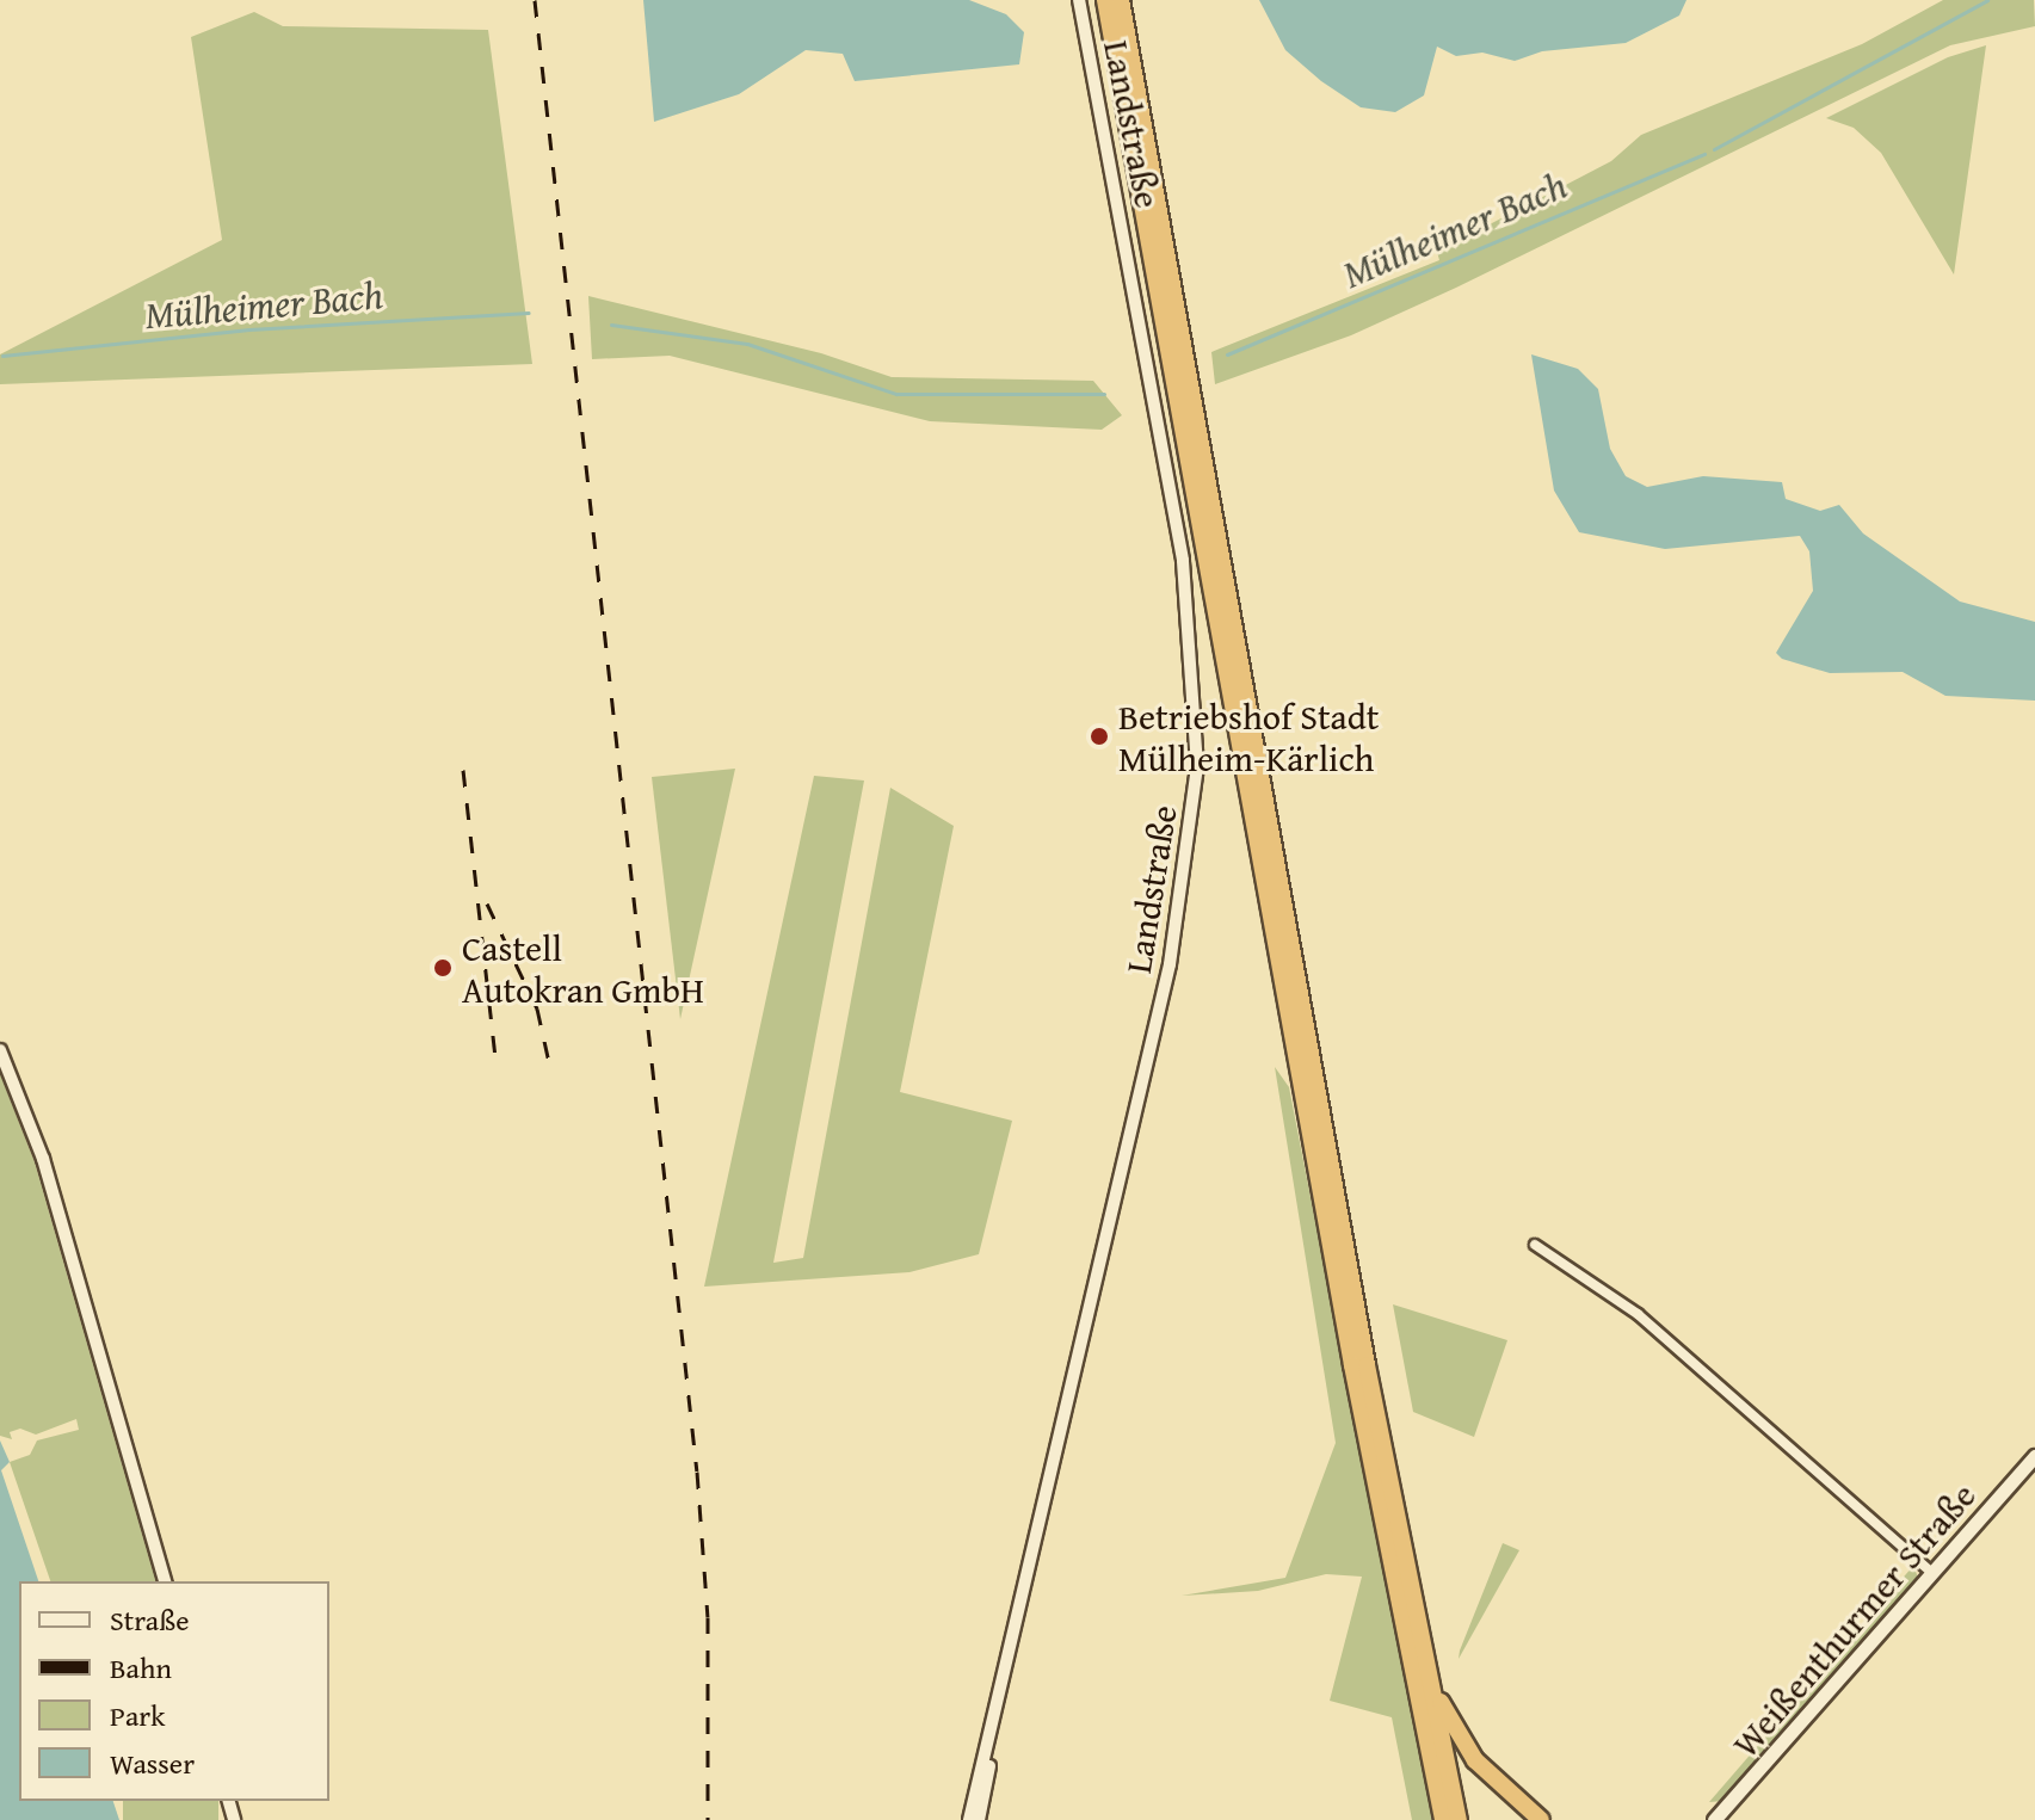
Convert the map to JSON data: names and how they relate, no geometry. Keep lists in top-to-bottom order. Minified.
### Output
{"streets":{"main road":["Weißenthurmer Straße"],"street":["Landstraße"]},"water":["Mülheimer Bach"],"places":["Betriebshof Stadt Mülheim-Kärlich","Castell Autokran GmbH"],"legend":["Straße","Bahn","Park","Wasser"]}
